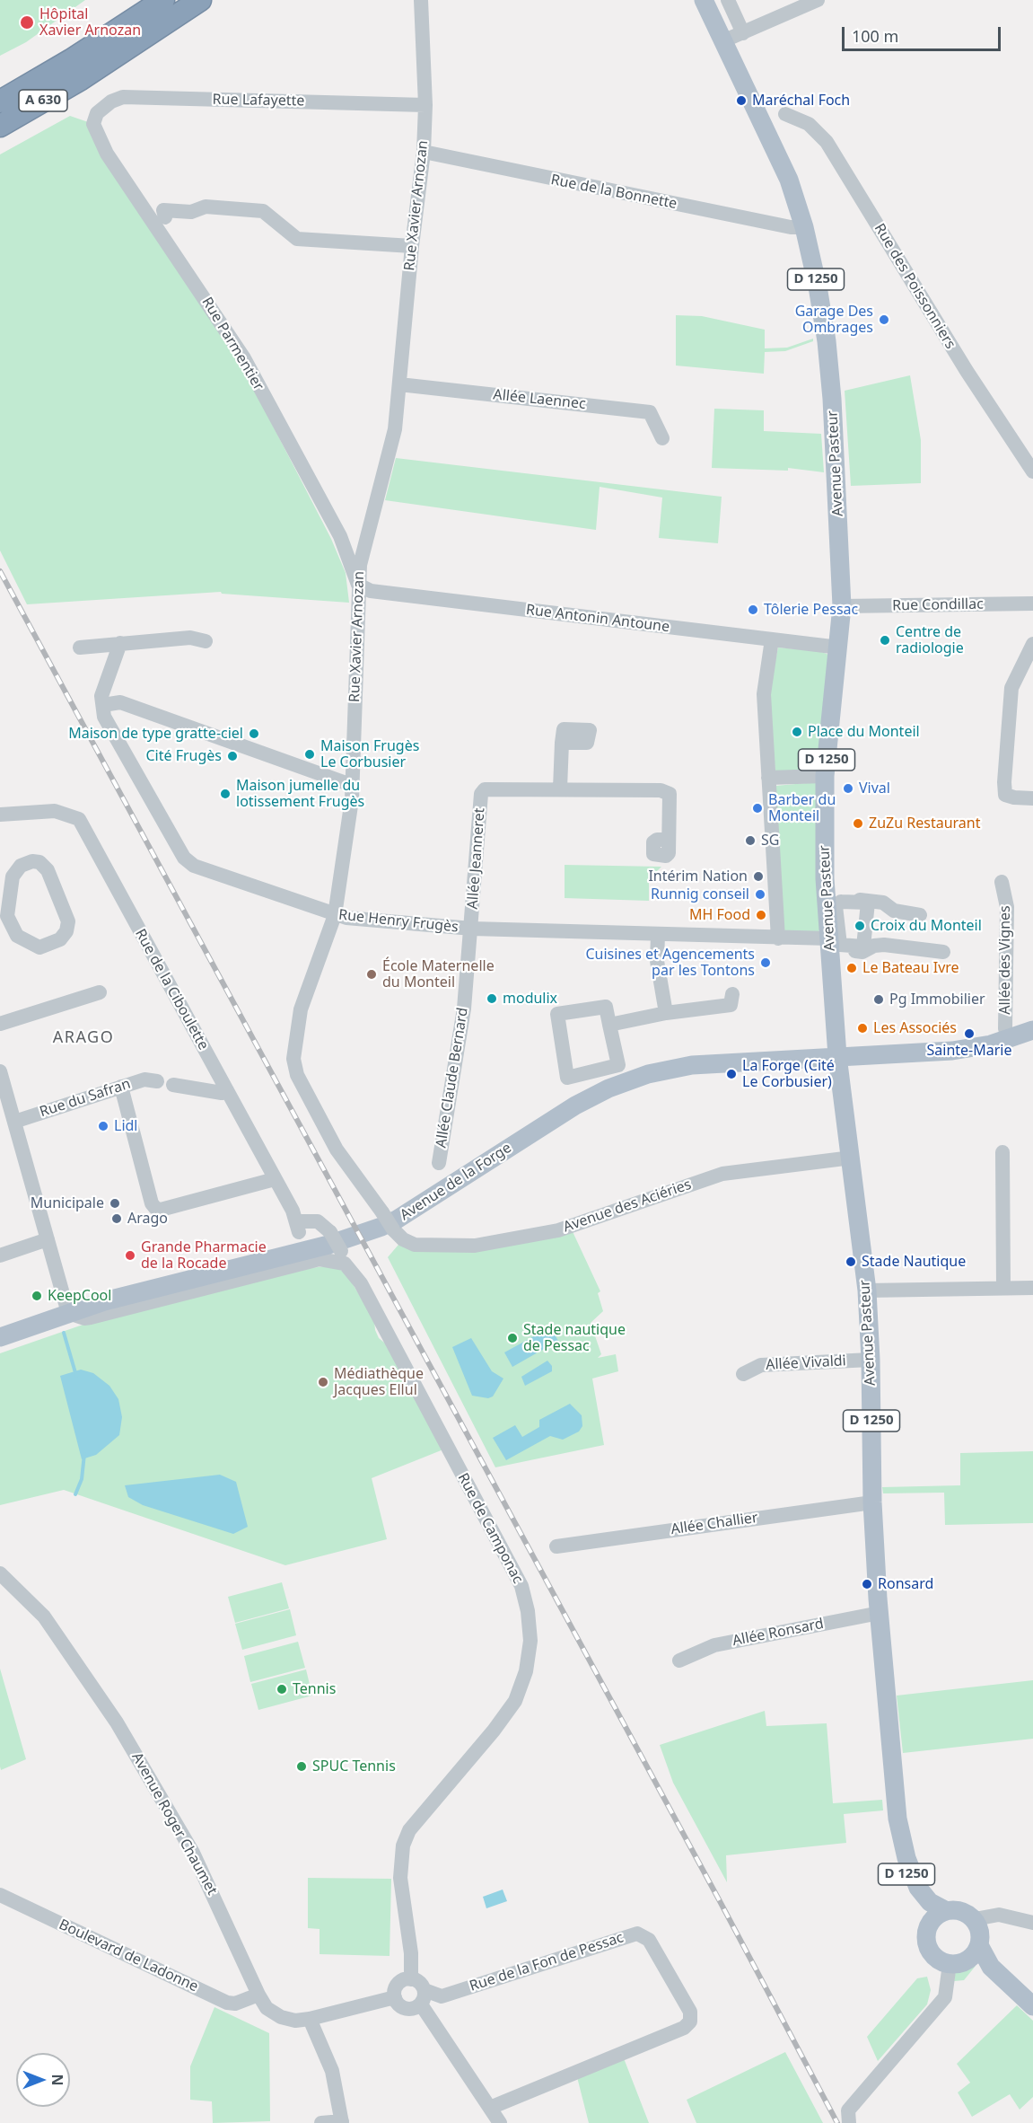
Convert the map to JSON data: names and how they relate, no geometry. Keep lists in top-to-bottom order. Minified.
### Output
{"streets":{"highway":["A 630"],"main road":["D 1250","Avenue Pasteur","Avenue de la Forge"],"street":["Rue Lafayette","Rue de la Bonnette","Rue Xavier Arnozan","Rue des Poissonniers","Rue Parmentier","Allée Laennec","Rue Condillac","Rue Antonin Antoune","Allée Jeanneret","Rue Henry Frugès","Allée des Vignes","Rue de la Ciboulette","Allée Claude Bernard","Rue du Safran","Avenue des Aciéries","Allée Vivaldi","Allée Challier","Rue de Camponac","Allée Ronsard","Avenue Roger Chaumet","Boulevard de Ladonne","Rue de la Fon de Pessac"]},"crossings":[["Rue Lafayette","Rue Xavier Arnozan"],["Rue Lafayette","Rue Parmentier"],["Rue de la Bonnette","Rue Xavier Arnozan"],["Rue de la Bonnette","Avenue Pasteur"],["Rue Xavier Arnozan","Rue Parmentier"],["Rue Xavier Arnozan","Allée Laennec"],["Rue Xavier Arnozan","Rue Antonin Antoune"],["Rue Xavier Arnozan","Rue Henry Frugès"],["Rue Xavier Arnozan","Avenue des Aciéries"],["Rue Parmentier","Rue Antonin Antoune"],["Avenue Pasteur","Rue Condillac"],["Avenue Pasteur","Rue Antonin Antoune"],["Avenue Pasteur","Rue Henry Frugès"],["Avenue Pasteur","Avenue de la Forge"],["Avenue Pasteur","Avenue des Aciéries"],["Avenue Pasteur","Allée Vivaldi"],["Avenue Pasteur","Allée Challier"],["Avenue Pasteur","Allée Ronsard"],["Allée Jeanneret","Rue Henry Frugès"],["Allée Jeanneret","Allée Claude Bernard"],["Rue Henry Frugès","Allée Claude Bernard"],["Allée des Vignes","Avenue de la Forge"],["Rue de la Ciboulette","Rue de Camponac"],["Rue de Camponac","Avenue Roger Chaumet"],["Rue de Camponac","Rue de la Fon de Pessac"],["Avenue Roger Chaumet","Boulevard de Ladonne"],["Avenue Roger Chaumet","Rue de la Fon de Pessac"]],"districts":["ARAGO"],"places":["Hôpital Xavier Arnozan","Maréchal Foch","Garage Des Ombrages","Tôlerie Pessac","Centre de radiologie","Place du Monteil","Maison de type gratte-ciel","Maison Frugès Le Corbusier","Cité Frugès","Vival","Maison jumelle du lotissement Frugès","Barber du Monteil","ZuZu Restaurant","SG","Intérim Nation","Runnig conseil","MH Food","Croix du Monteil","Cuisines et Agencements par les Tontons","Le Bateau Ivre","École Maternelle du Monteil","modulix","Pg Immobilier","Les Associés","Sainte-Marie","La Forge (Cité Le Corbusier)","Lidl","Municipale","Arago","Grande Pharmacie de la Rocade","Stade Nautique","KeepCool","Stade nautique de Pessac","Médiathèque Jacques Ellul","Ronsard","Tennis","SPUC Tennis"],"scale_bar":"100 m","north":"right"}
